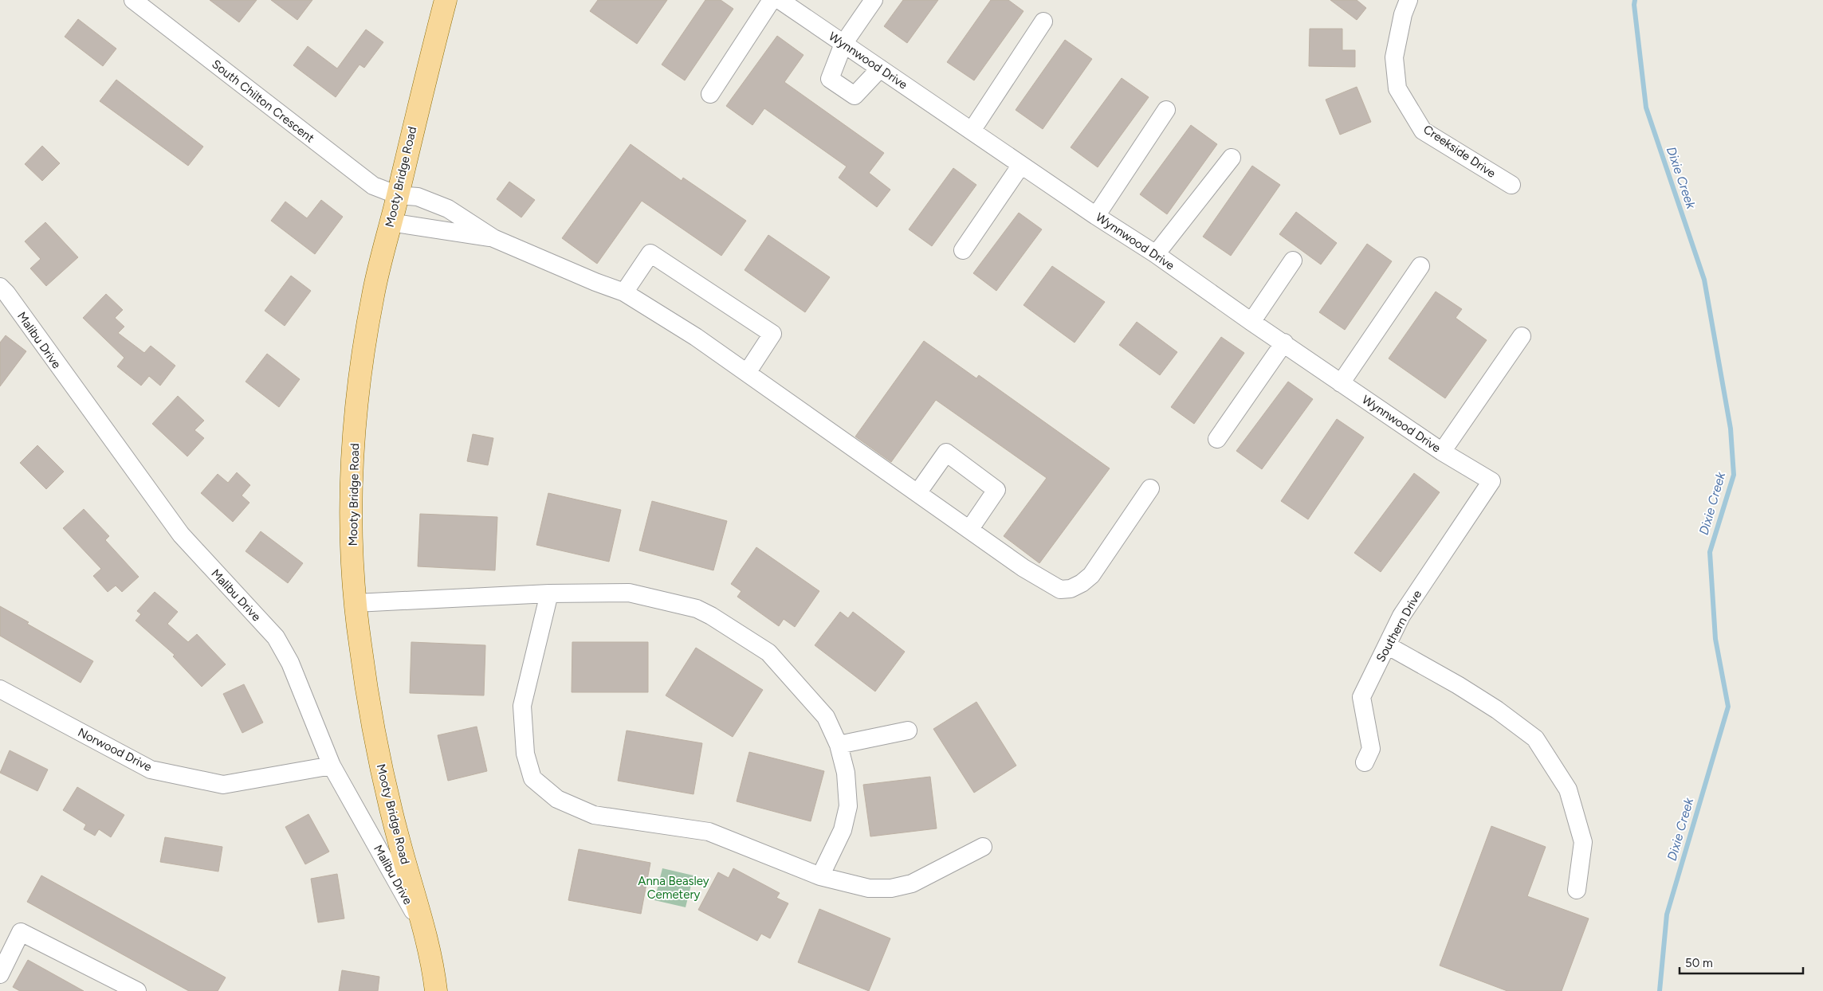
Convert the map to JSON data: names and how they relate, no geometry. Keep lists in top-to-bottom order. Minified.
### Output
{"streets":{"main road":["Mooty Bridge Road"],"street":["Wynnwood Drive","South Chilton Crescent","Creekside Drive","Malibu Drive","Southern Drive","Norwood Drive"]},"crossings":[["Wynnwood Drive","Southern Drive"],["South Chilton Crescent","Mooty Bridge Road"],["Mooty Bridge Road","Malibu Drive"],["Malibu Drive","Norwood Drive"]],"water":["Dixie Creek"],"parks":["Anna Beasley Cemetery"],"scale_bar":"50 m"}
